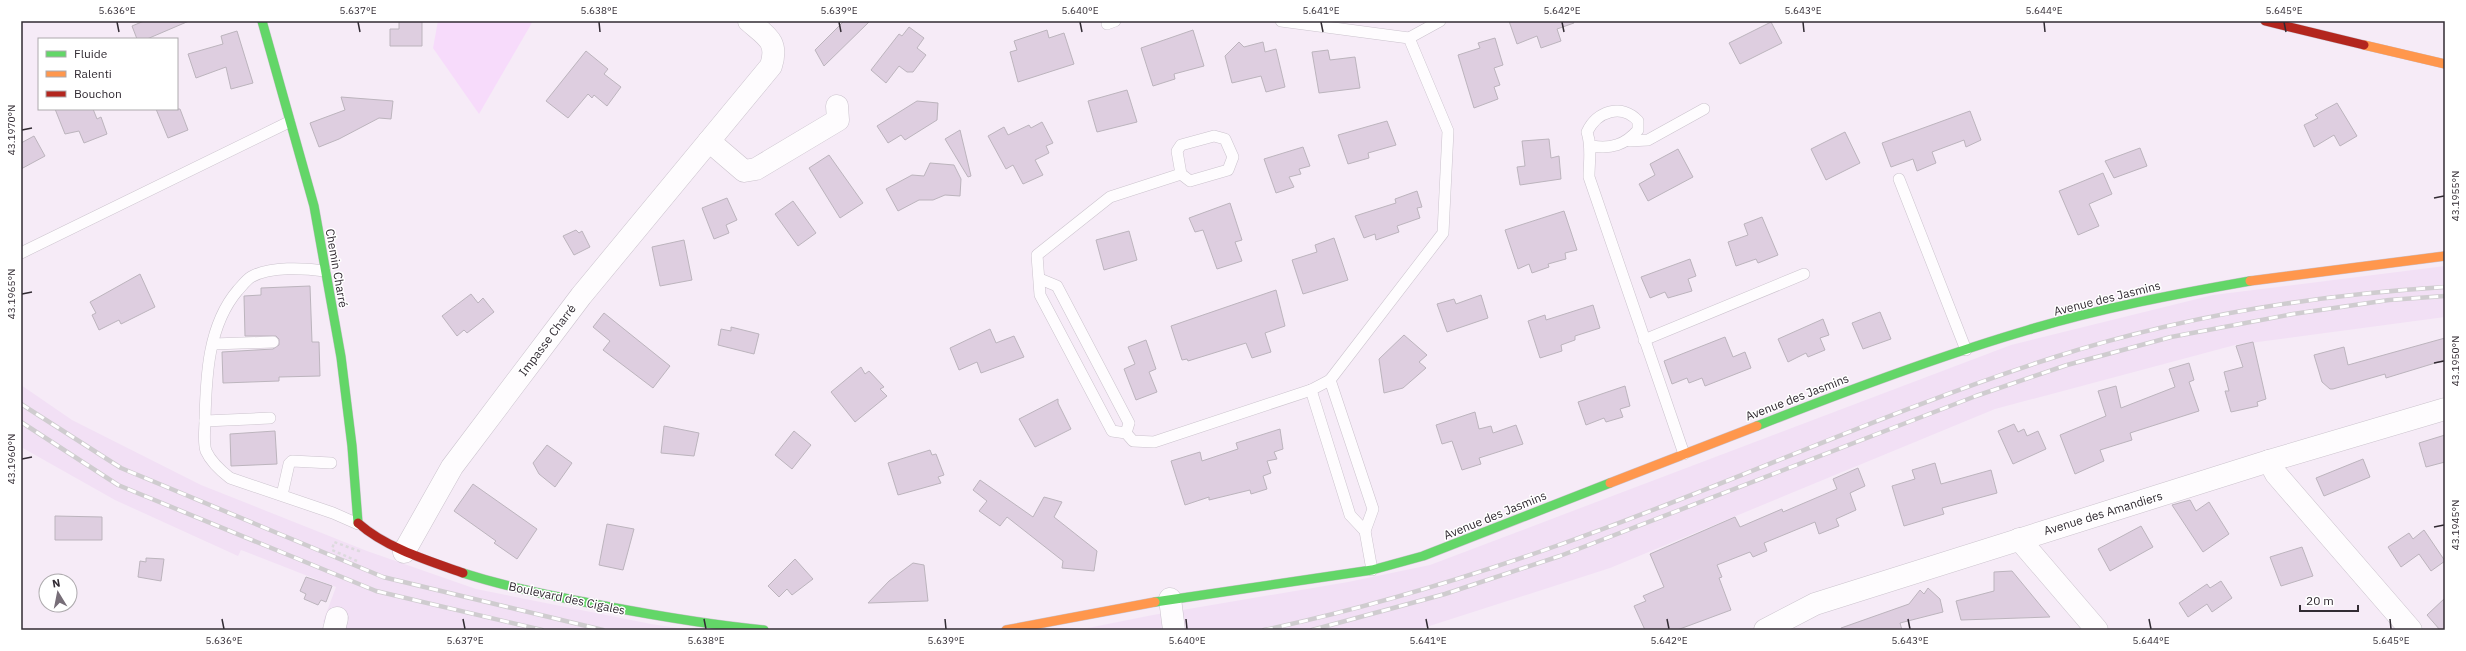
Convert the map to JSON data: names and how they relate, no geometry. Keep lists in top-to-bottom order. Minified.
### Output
{"streets":{"main road":["Chemin Charré","Avenue des Jasmins","Boulevard des Cigales"],"street":["Impasse Charré","Avenue des Amandiers"]},"crossings":[["Chemin Charré","Boulevard des Cigales"],["Impasse Charré","Boulevard des Cigales"]],"legend":["Fluide","Ralenti","Bouchon"],"scale_bar":"20 m","north":"top","coordinates":["5.636°E","5.637°E","5.638°E","5.639°E","5.640°E","5.641°E","5.642°E","5.643°E","5.644°E","5.645°E","43.1970°N","43.1955°N","43.1965°N","43.1950°N","43.1960°N","43.1945°N"]}
